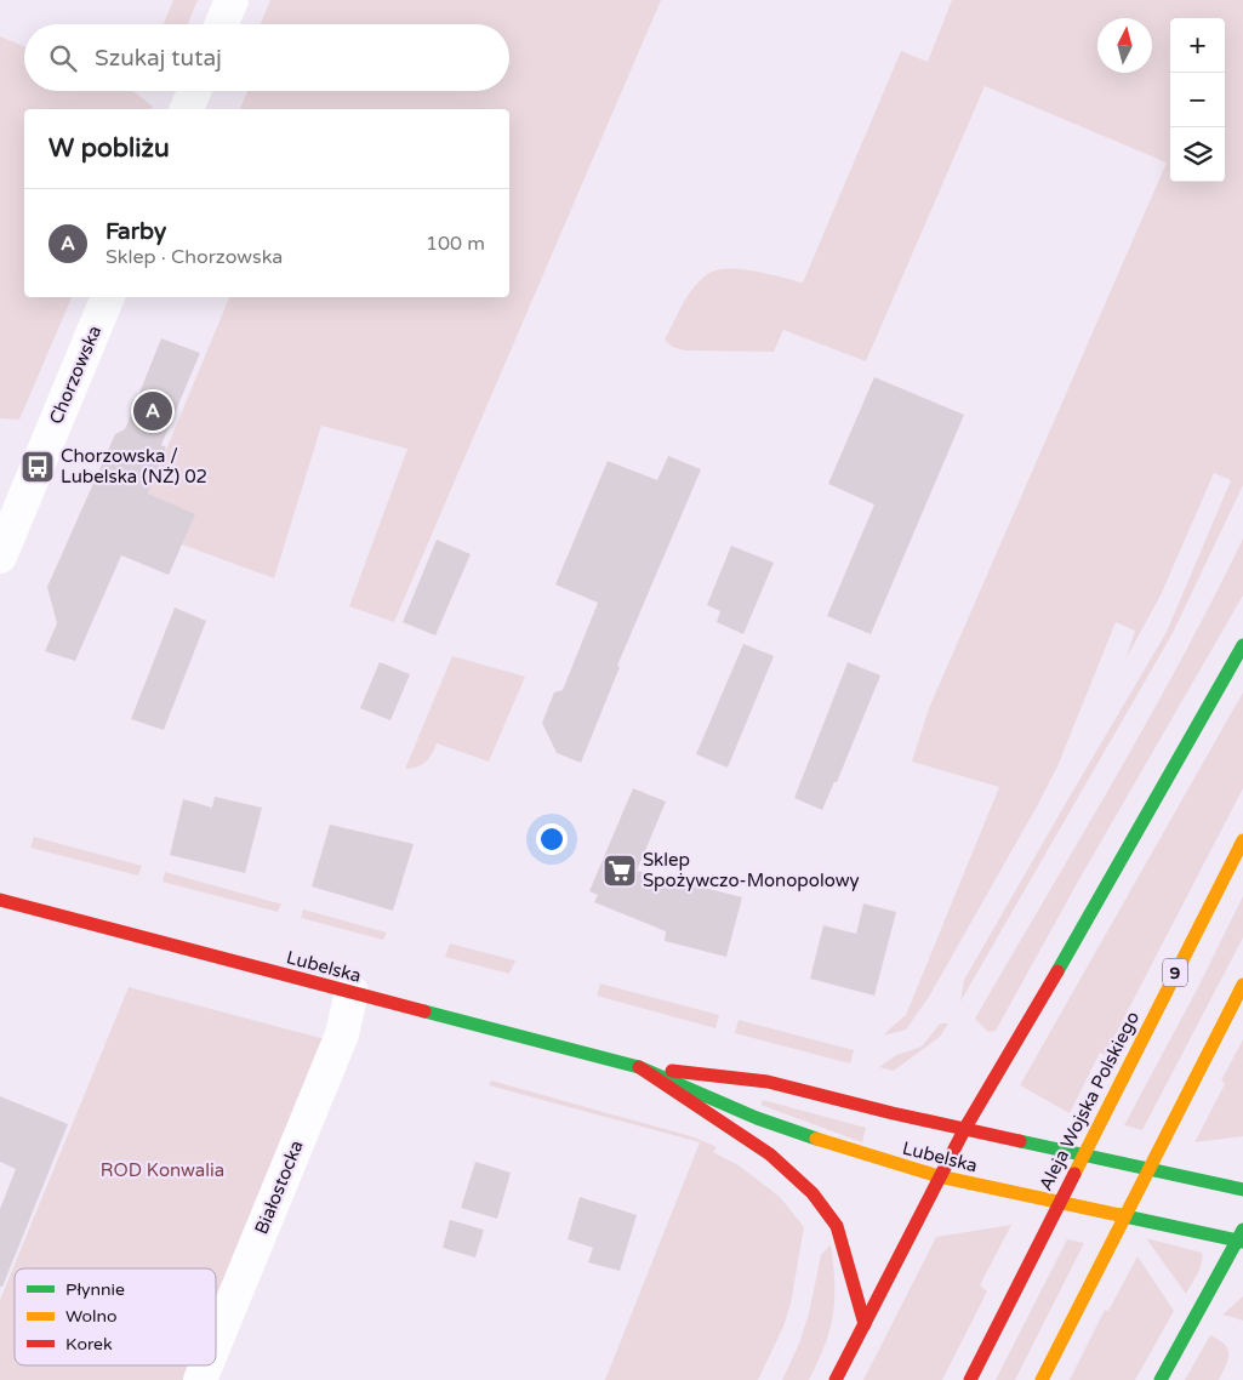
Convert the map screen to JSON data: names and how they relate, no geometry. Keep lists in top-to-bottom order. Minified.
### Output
{"streets":{"main road":["Lubelska","9","Aleja Wojska Polskiego"],"street":["Chorzowska","Białostocka"]},"crossings":[["Lubelska","Białostocka"]],"parks":["ROD Konwalia"],"places":{"bus stop":["Chorzowska / Lubelska (NŻ) 02"],"supermarket":["Sklep Spożywczo-Monopolowy"]},"legend":["Płynnie","Wolno","Korek"],"north":"top","page":{"map_buttons":["+","−"],"search":"Szukaj tutaj","heading":"W pobliżu","list":[{"mark":"A","name":"Farby","note":"Sklep · Chorzowska","value":"100 m"}],"pins":"A"}}
